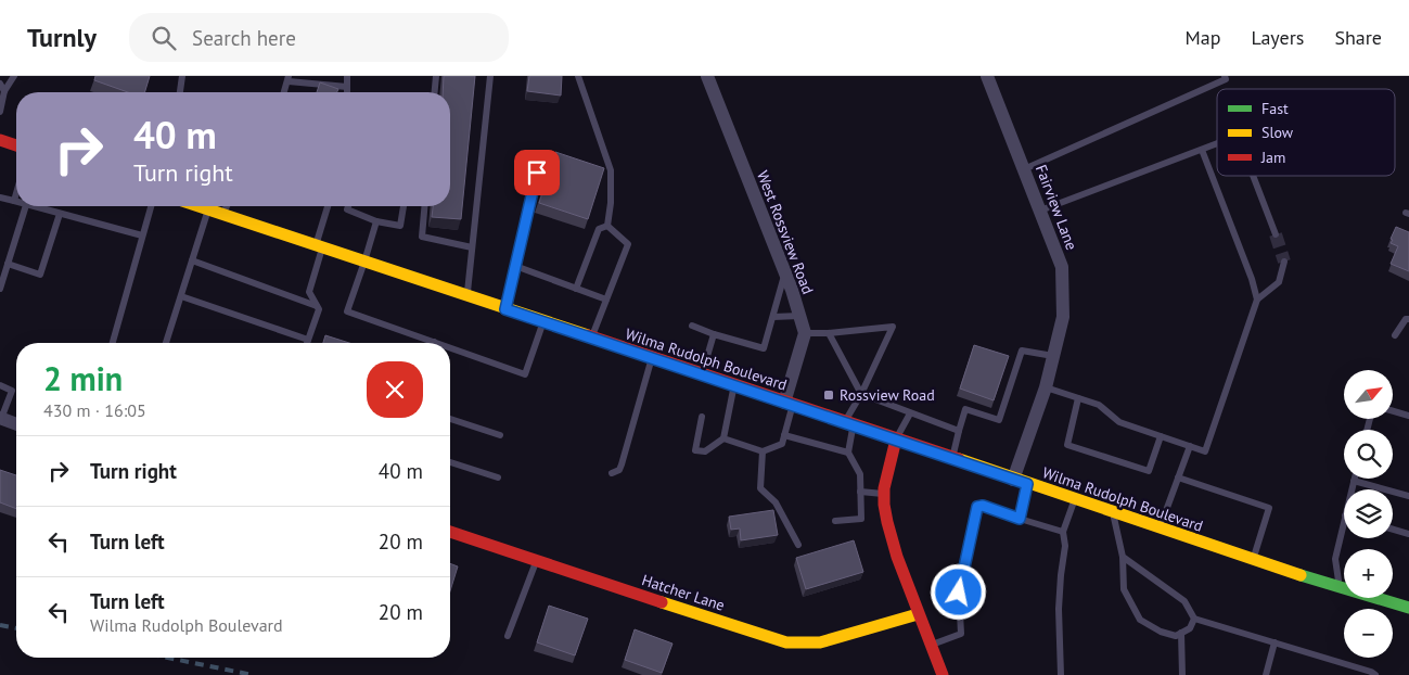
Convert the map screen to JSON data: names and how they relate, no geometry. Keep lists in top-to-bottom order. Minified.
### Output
{"streets":{"main road":["Wilma Rudolph Boulevard","Hatcher Lane"],"street":["Fairview Lane","West Rossview Road"]},"crossings":[["Fairview Lane","Wilma Rudolph Boulevard"]],"places":{"transit":["Rossview Road"]},"legend":["Fast","Slow","Jam"],"north":"top right","page":{"header":"Turnly","search":"Search here","nav":["Map","Layers","Share"],"turn":["40 m","Turn right"],"heading":["2 min","430 m · 16:05"],"map_buttons":["+","−"],"list":[{"name":"Turn right","value":"40 m"},{"name":"Turn left","value":"20 m"},{"name":"Turn left","note":"Wilma Rudolph Boulevard","value":"20 m"}]}}
